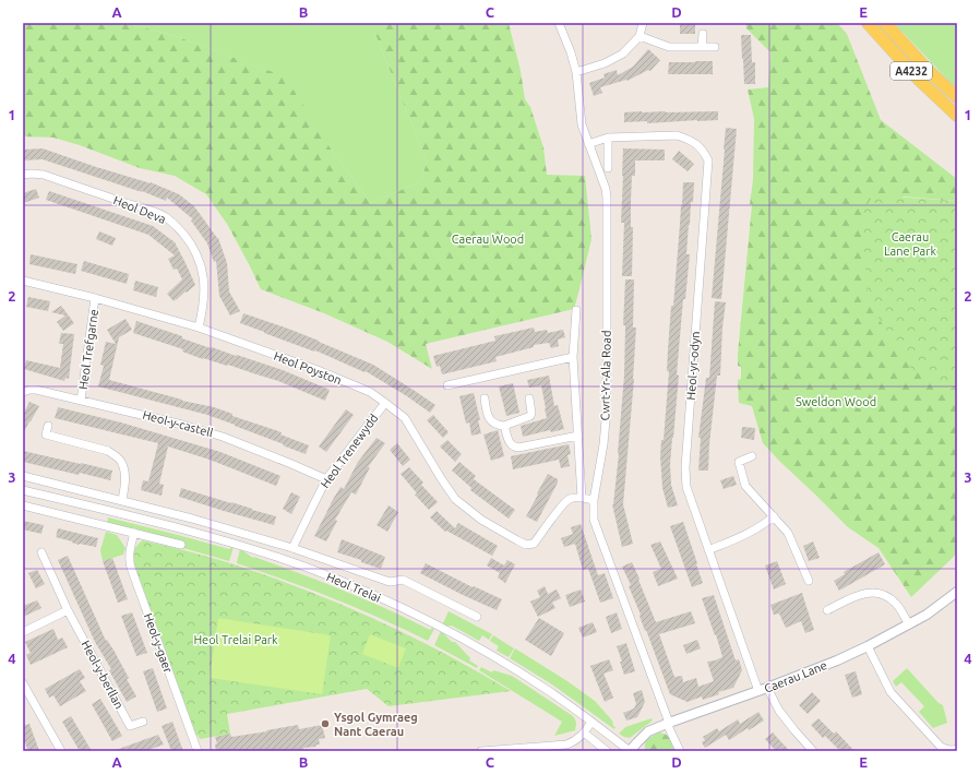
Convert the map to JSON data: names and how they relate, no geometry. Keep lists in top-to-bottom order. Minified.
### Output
{"streets":{"main road":["A4232"],"street":["Heol Deva","Heol Trefgarne","Heol-yr-odyn","Heol Poyston","Cwrt-Yr-Ala Road","Heol-y-castell","Heol Trenewydd","Heol Trelai","Heol-y-gaer","Heol-y-berllan","Caerau Lane"]},"crossings":[["Heol Deva","Heol Poyston"],["Heol Trefgarne","Heol Poyston"],["Heol Trefgarne","Heol-y-castell"],["Heol-yr-odyn","Cwrt-Yr-Ala Road"],["Heol-yr-odyn","Caerau Lane"],["Heol Poyston","Heol Trenewydd"],["Cwrt-Yr-Ala Road","Caerau Lane"],["Heol-y-castell","Heol Trenewydd"],["Heol Trenewydd","Heol Trelai"],["Heol Trelai","Caerau Lane"]],"parks":["Caerau Lane Park","Caerau Wood","Sweldon Wood","Heol Trelai Park"],"places":["Ysgol Gymraeg Nant Caerau"],"grid":{"columns":["A","B","C","D","E"],"rows":["1","2","3","4"]}}
